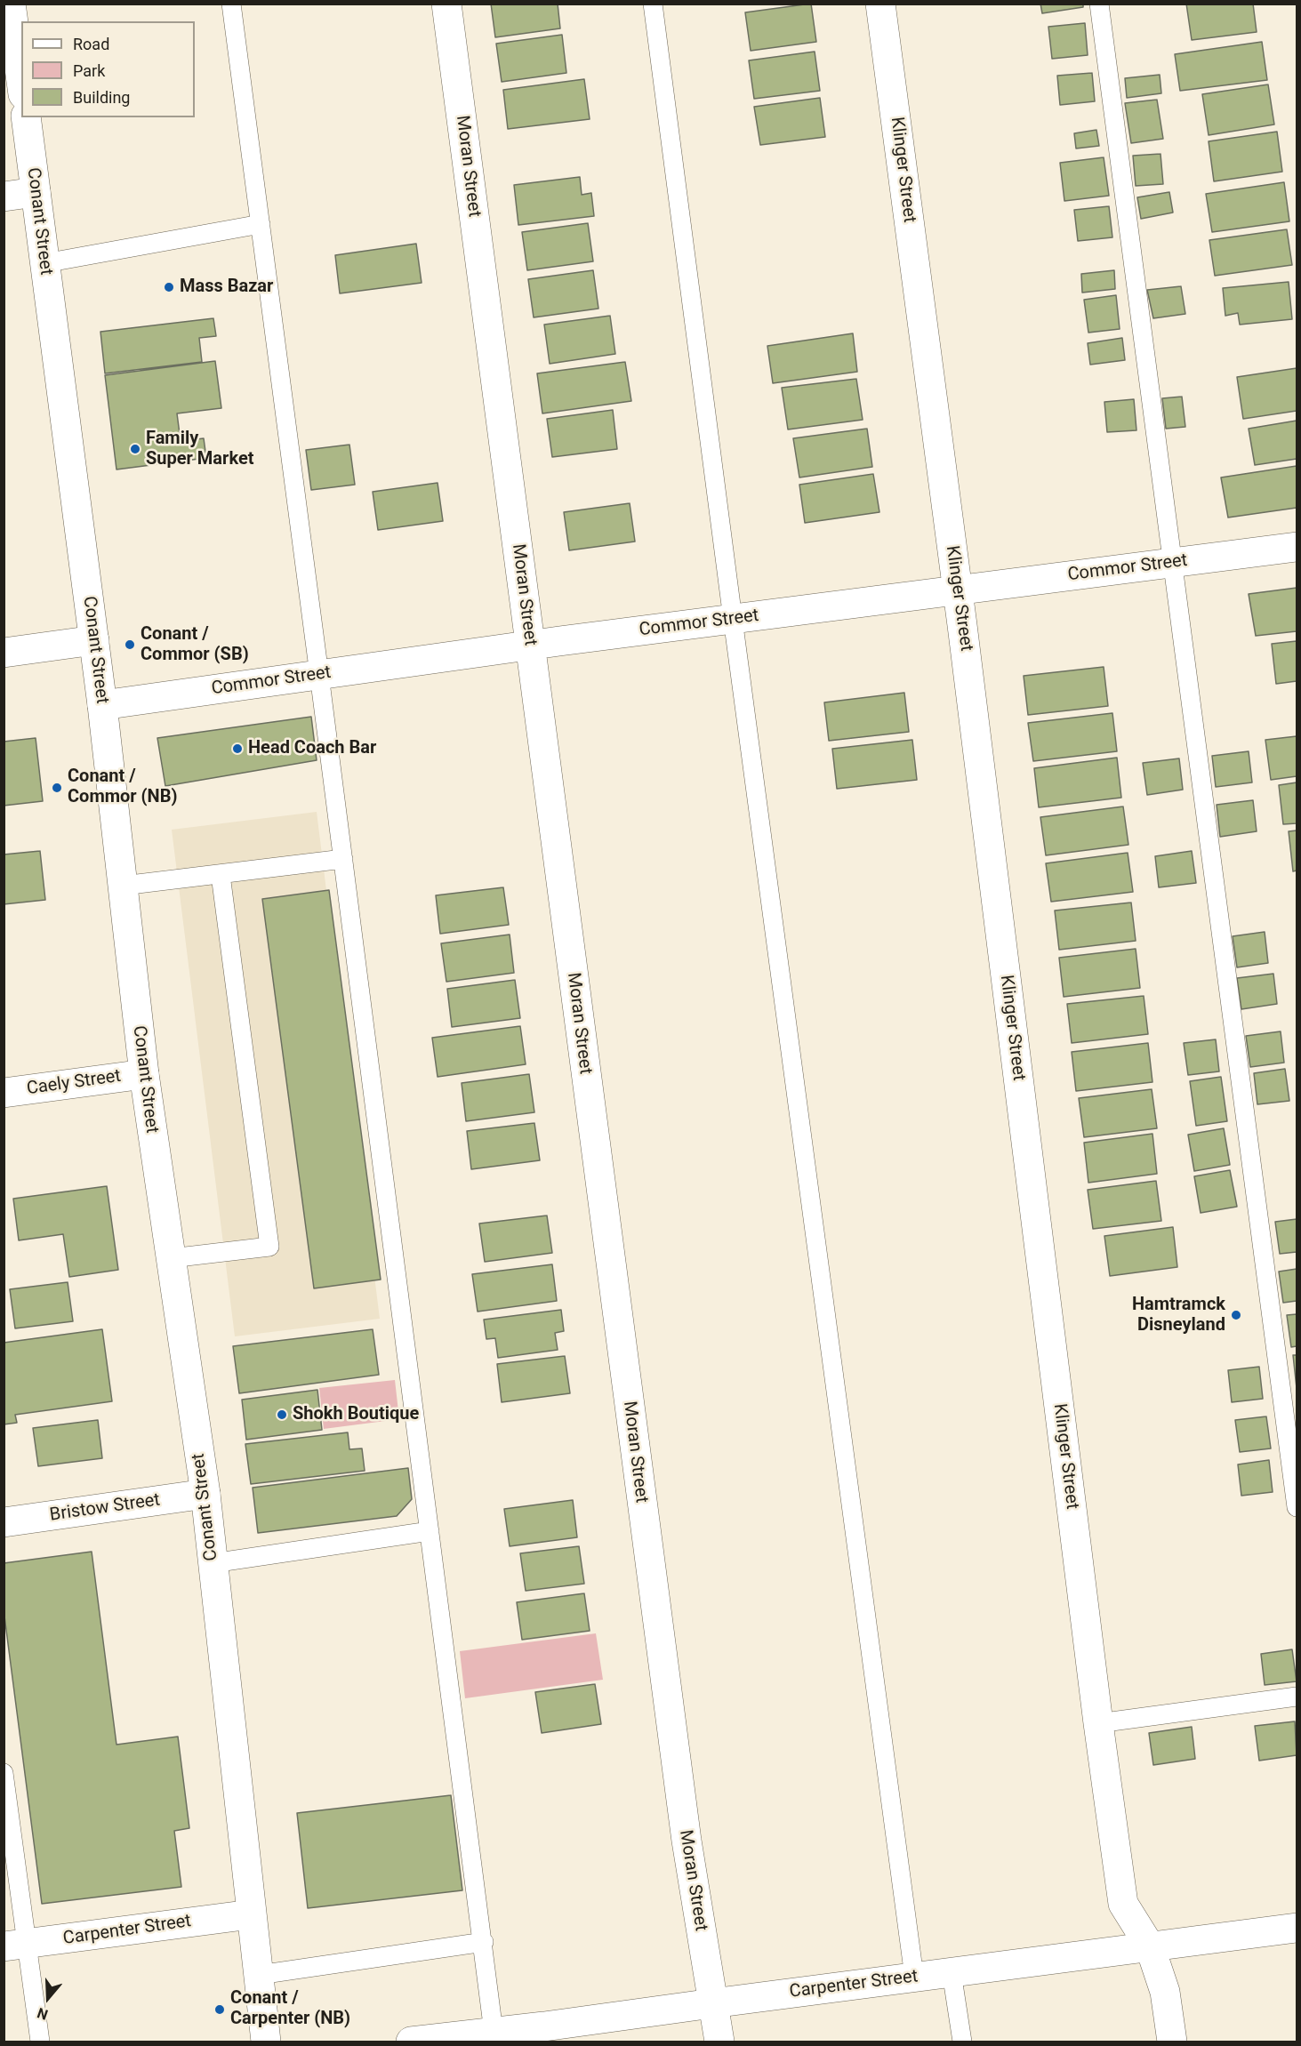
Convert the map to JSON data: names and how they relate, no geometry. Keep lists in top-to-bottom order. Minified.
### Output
{"streets":{"street":["Moran Street","Klinger Street","Conant Street","Commor Street","Caely Street","Bristow Street","Carpenter Street"]},"crossings":[["Moran Street","Commor Street"],["Moran Street","Carpenter Street"],["Klinger Street","Commor Street"],["Klinger Street","Carpenter Street"],["Conant Street","Commor Street"],["Conant Street","Caely Street"],["Conant Street","Bristow Street"],["Conant Street","Carpenter Street"]],"places":["Mass Bazar","Family Super Market","Conant / Commor (SB)","Head Coach Bar","Conant / Commor (NB)","Hamtramck Disneyland","Shokh Boutique","Conant / Carpenter (NB)"],"legend":["Road","Park","Building"],"north":"bottom"}
